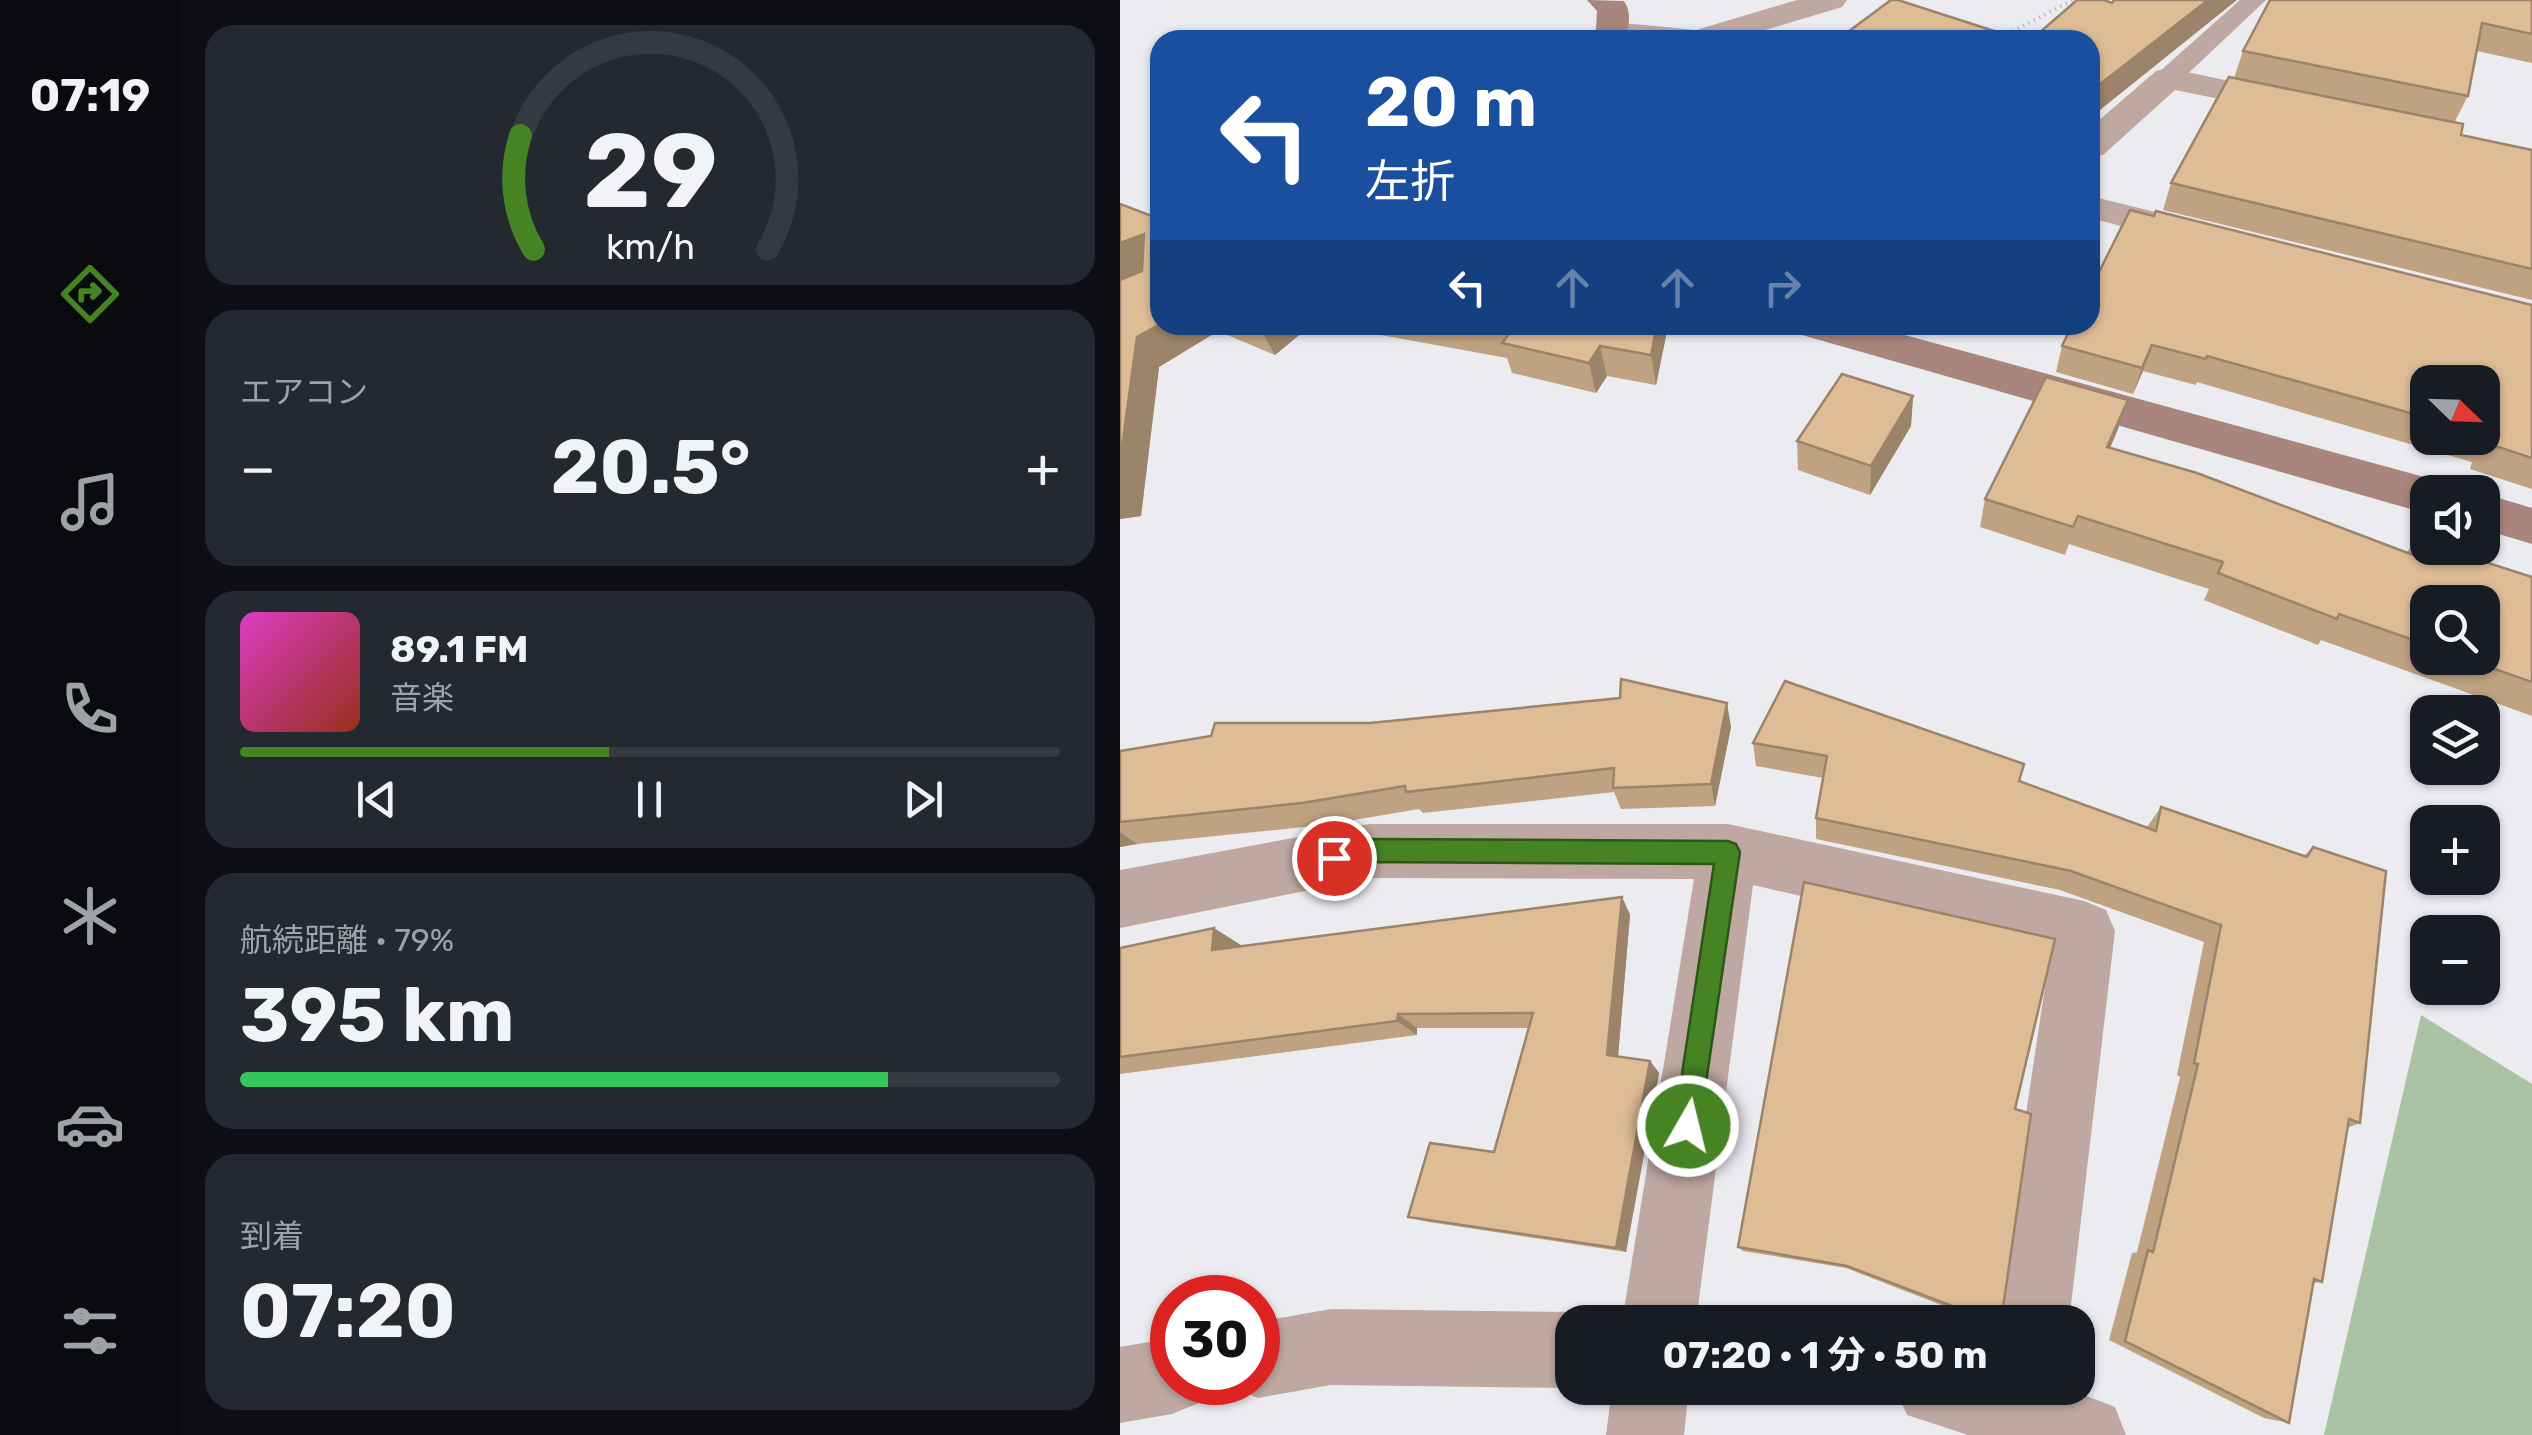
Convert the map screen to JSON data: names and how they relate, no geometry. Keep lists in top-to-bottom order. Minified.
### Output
{"north":"bottom right","page":{"tabs":"07:19","turn":["20 m","左折"],"tile":["エアコン",["航続距離 · 79%","395 km"],["到着","07:20"]],"map_buttons":["+","−"],"heat":["−","20.5°","+"],"song":["89.1 FM","音楽"],"limit":"30","trip":"07:20 · 1 分 · 50 m","gauge":["29","km/h"]}}
